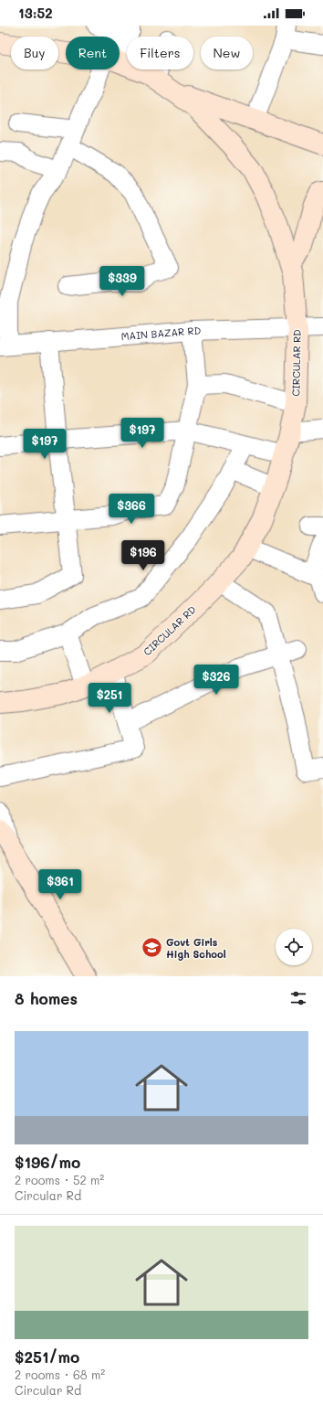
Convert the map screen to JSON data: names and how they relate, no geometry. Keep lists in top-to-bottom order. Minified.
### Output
{"streets":{"street":["MAIN BAZAR RD","CIRCULAR RD"]},"crossings":[["MAIN BAZAR RD","CIRCULAR RD"]],"places":{"school or university":["Govt Girls High School"]},"page":{"status":"13:52","chip":["Buy","Rent","Filters","New"],"price":["$339","$197","$197","$366","$196","$326","$251","$361"],"heading":"8 homes","list":[{"name":"$196/mo","note":"2 rooms · 52 m² · Circular Rd"},{"name":"$251/mo","note":"2 rooms · 68 m² · Circular Rd"}]}}
